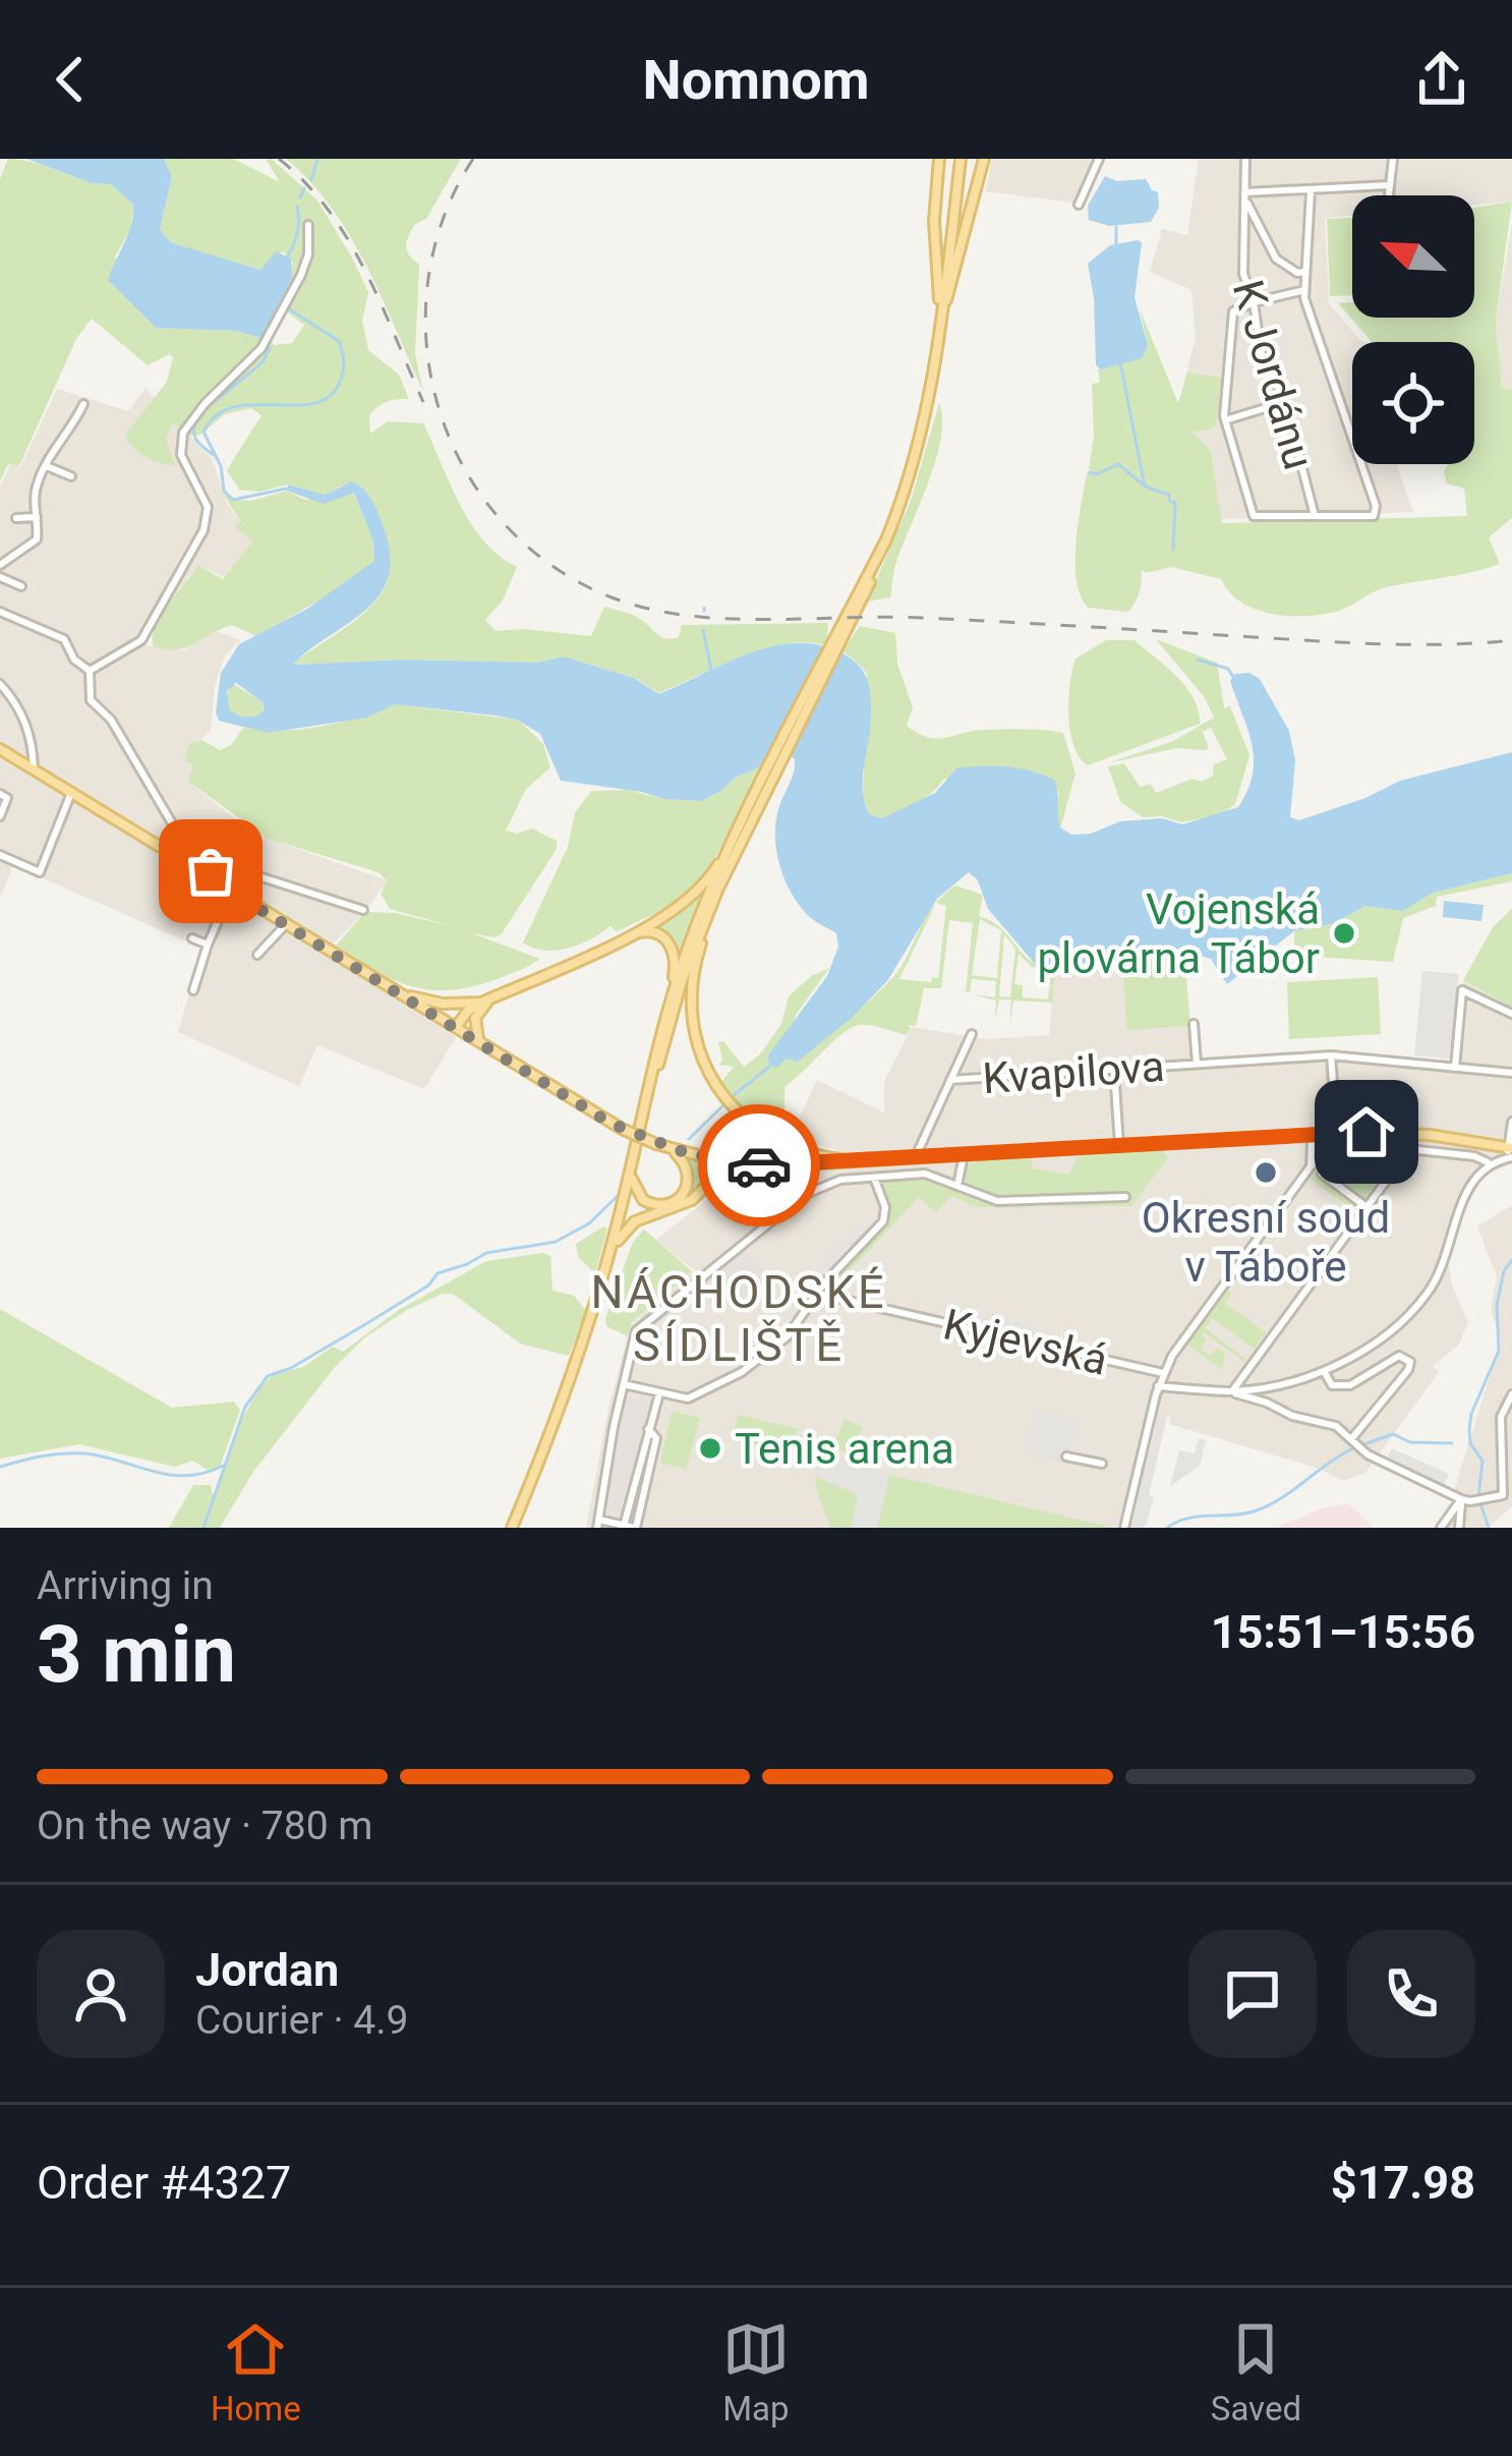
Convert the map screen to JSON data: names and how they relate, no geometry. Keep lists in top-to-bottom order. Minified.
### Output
{"streets":{"street":["K Jordánu","Kvapilova","Kyjevská"]},"districts":["NÁCHODSKÉ SÍDLIŠTĚ"],"places":["Vojenská plovárna Tábor","Okresní soud v Táboře","Tenis arena"],"north":"top left","page":{"header":"Nomnom","heading":["3 min","Arriving in","15:51–15:56"],"panel":["Jordan","Courier · 4.9","Order #4327","$17.98"],"bar":"On the way · 780 m","tabs":["Home","Map","Saved"]}}
